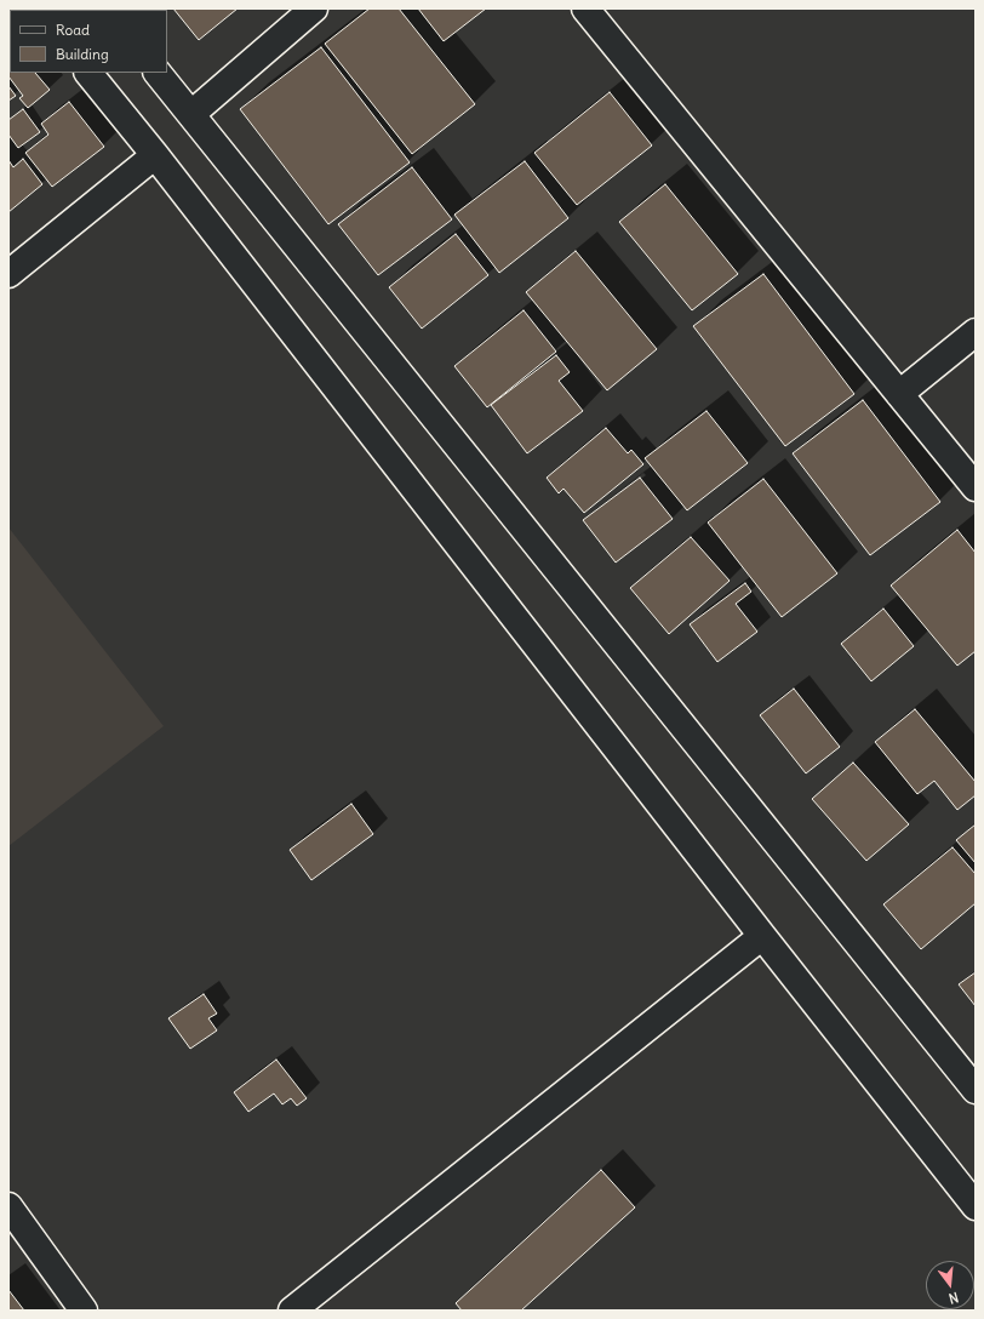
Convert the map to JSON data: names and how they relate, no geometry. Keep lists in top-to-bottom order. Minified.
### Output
{"legend":["Road","Building"],"north":"bottom"}
